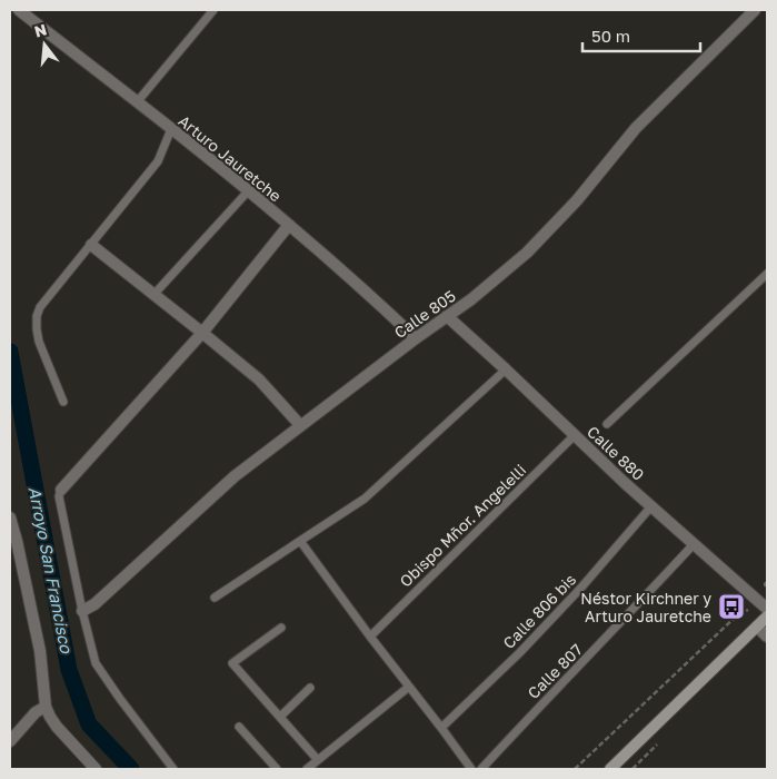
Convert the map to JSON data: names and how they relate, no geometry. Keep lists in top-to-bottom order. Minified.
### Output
{"streets":{"street":["Arturo Jauretche","Calle 805","Calle 880"],"lane":["Obispo Mñor. Angelelli","Calle 806 bis","Calle 807"]},"crossings":[["Arturo Jauretche","Calle 805"],["Calle 805","Calle 880"],["Calle 880","Obispo Mñor. Angelelli"],["Calle 880","Calle 806 bis"],["Calle 880","Calle 807"]],"water":["Arroyo San Francisco"],"places":{"bus stop":["Néstor Kirchner y Arturo Jauretche"]},"scale_bar":"50 m","north":"top"}
